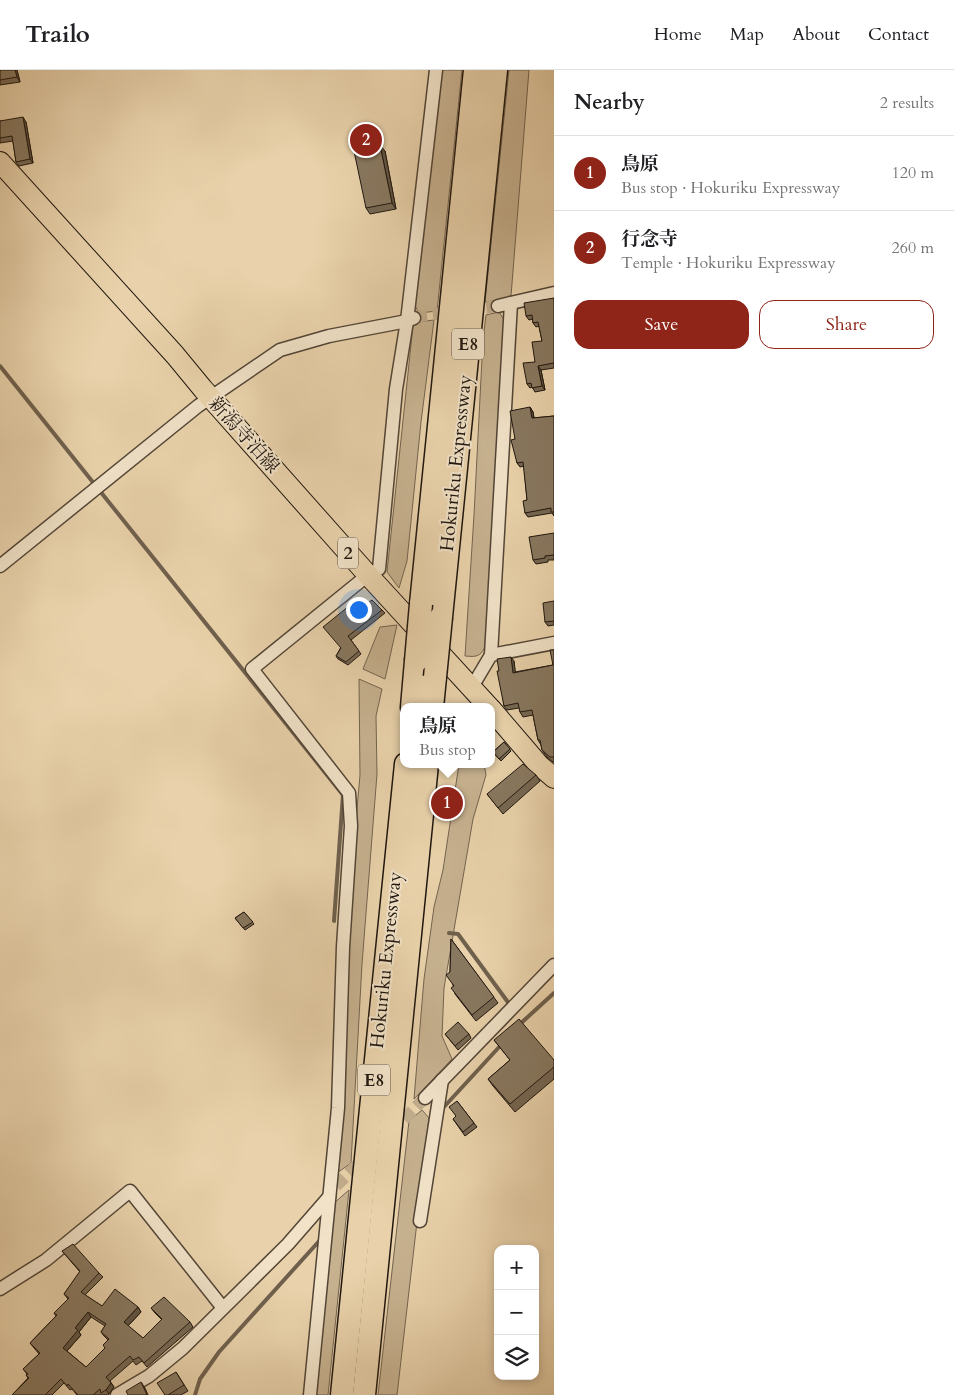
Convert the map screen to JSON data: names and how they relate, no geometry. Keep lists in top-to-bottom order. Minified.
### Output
{"streets":{"highway":["E8","Hokuriku Expressway"],"main road":["新潟寺泊線","2"]},"page":{"header":"Trailo","nav":["Home","Map","About","Contact"],"heading":["Nearby","2 results"],"pins":["2","1"],"list":[{"mark":"1","name":"鳥原","note":"Bus stop · Hokuriku Expressway","value":"120 m"},{"mark":"2","name":"行念寺","note":"Temple · Hokuriku Expressway","value":"260 m"}],"buttons":["Save","Share"],"popup":["鳥原","Bus stop"],"map_buttons":["+","−"]}}
